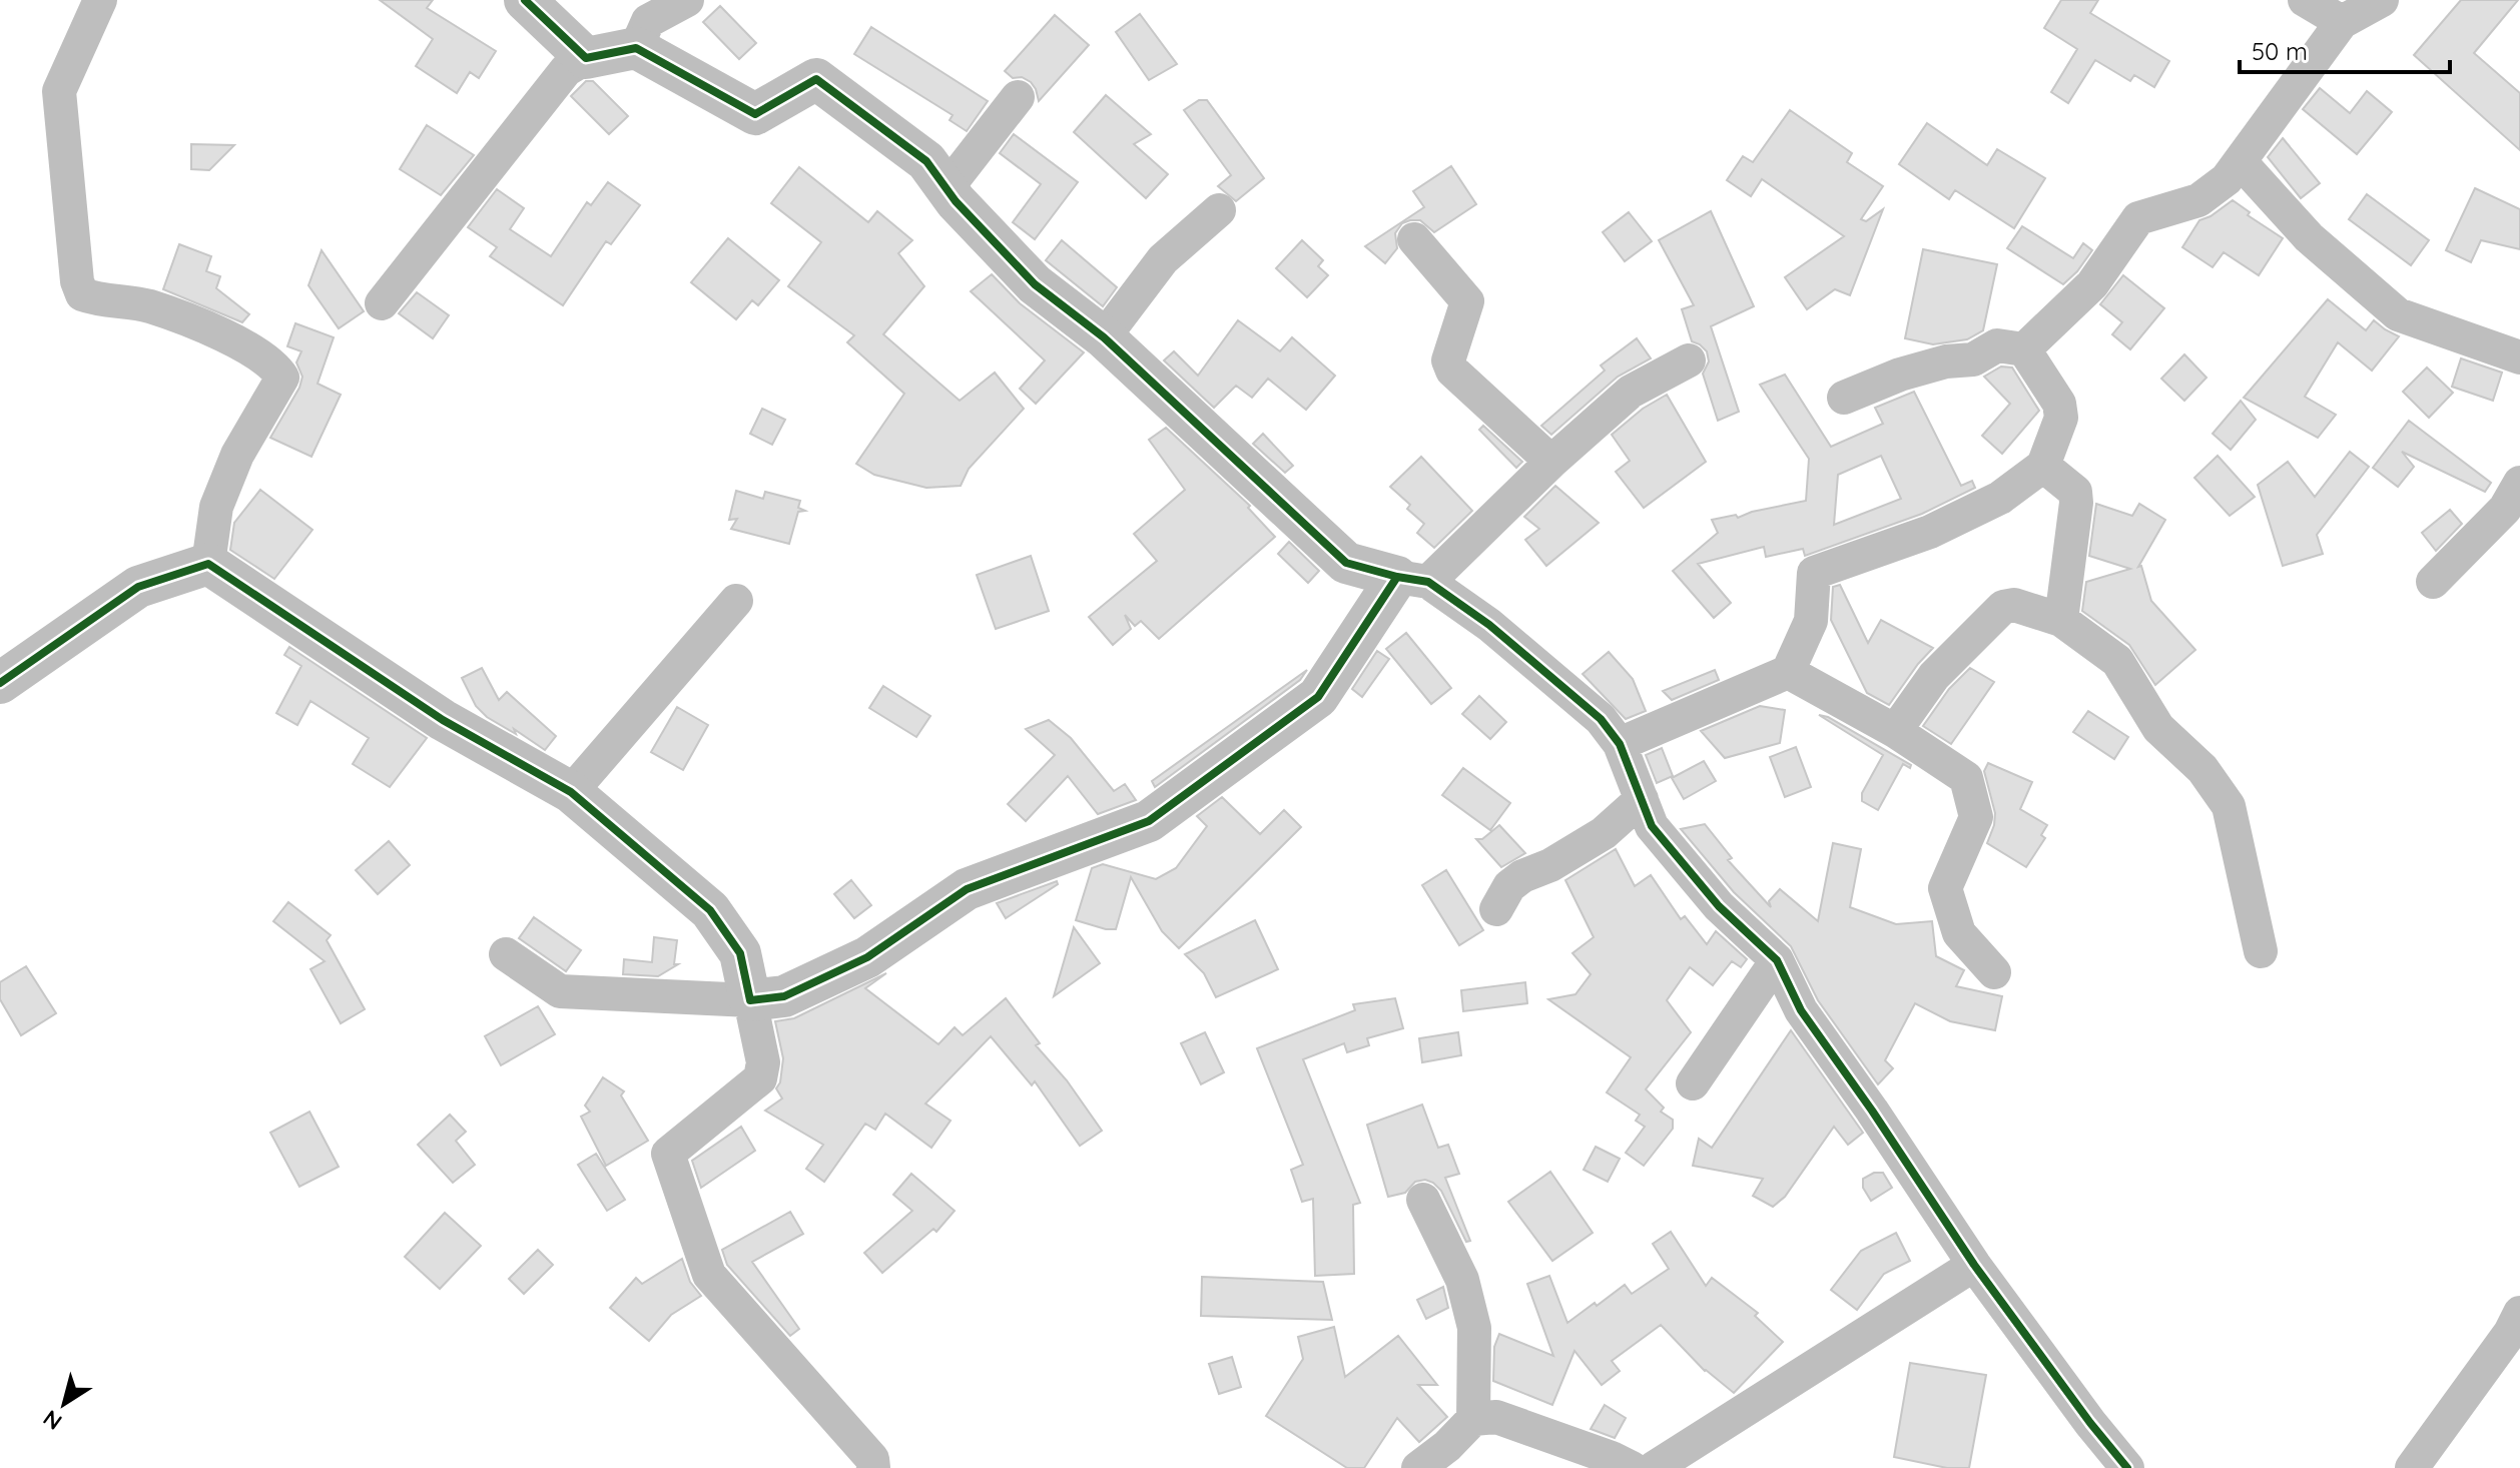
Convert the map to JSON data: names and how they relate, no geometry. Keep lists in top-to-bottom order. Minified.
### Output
{"scale_bar":"50 m","north":"bottom left"}
